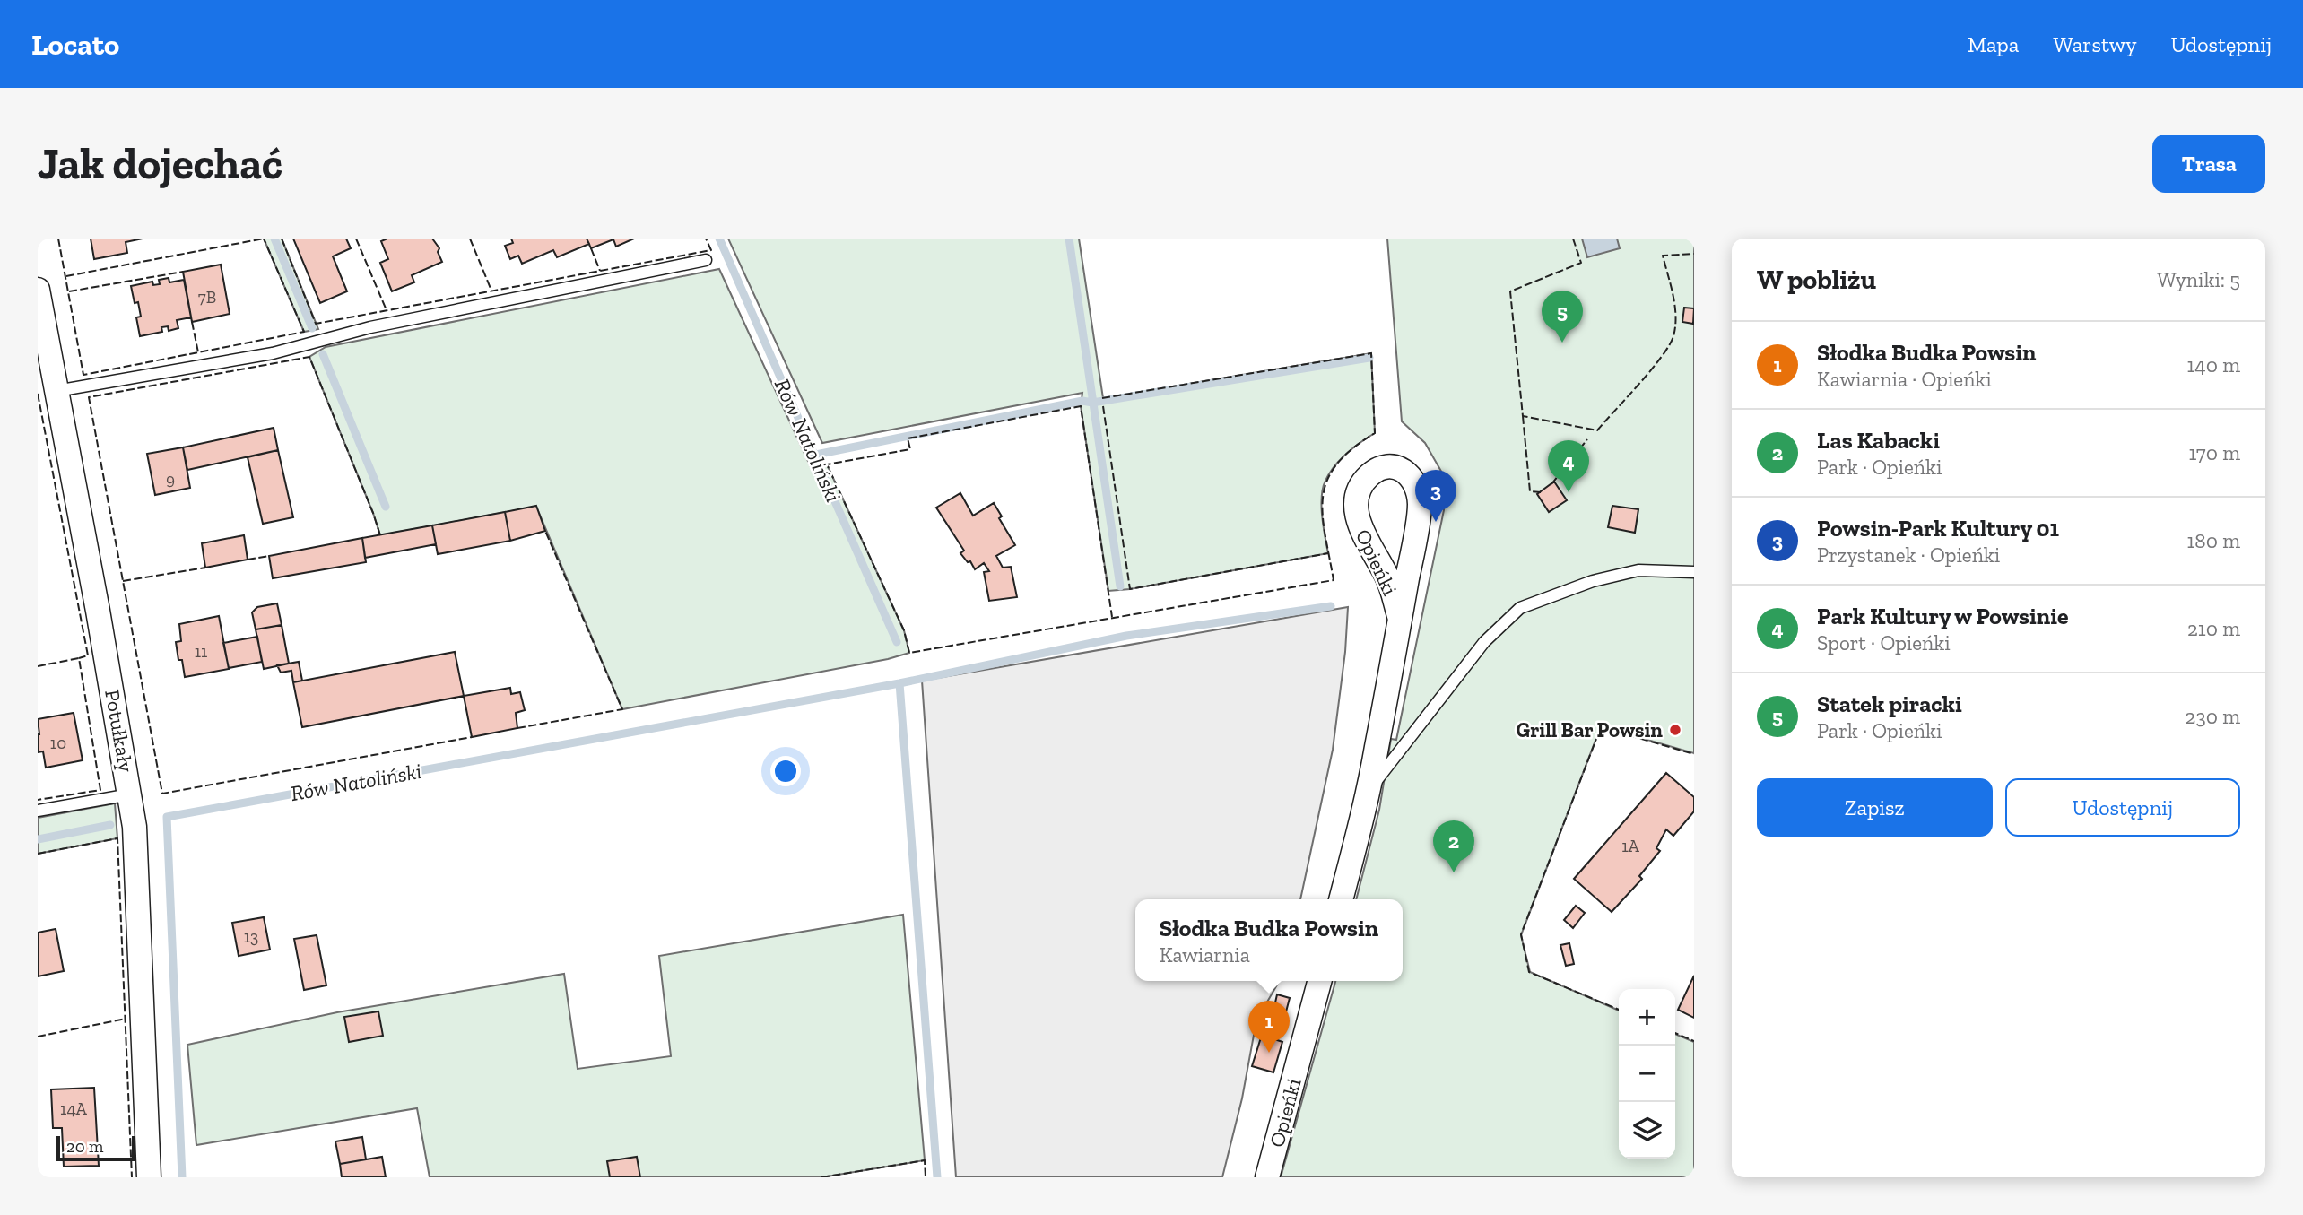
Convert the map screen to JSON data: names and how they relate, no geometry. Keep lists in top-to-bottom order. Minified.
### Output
{"streets":{"street":["Opieńki","Potułkały"]},"water":["Rów Natoliński"],"places":["Grill Bar Powsin"],"house_numbers":["7B","9","11","10","1A","13","14A"],"scale_bar":"20 m","page":{"header":"Locato","nav":["Mapa","Warstwy","Udostępnij"],"buttons":["Trasa",["Zapisz","Udostępnij"]],"title":"Jak dojechać","heading":["W pobliżu","Wyniki: 5"],"pins":["5","4","3","2","1"],"list":[{"mark":"1","name":"Słodka Budka Powsin","note":"Kawiarnia · Opieńki","value":"140 m"},{"mark":"2","name":"Las Kabacki","note":"Park · Opieńki","value":"170 m"},{"mark":"3","name":"Powsin-Park Kultury 01","note":"Przystanek · Opieńki","value":"180 m"},{"mark":"4","name":"Park Kultury w Powsinie","note":"Sport · Opieńki","value":"210 m"},{"mark":"5","name":"Statek piracki","note":"Park · Opieńki","value":"230 m"}],"popup":["Słodka Budka Powsin","Kawiarnia"],"map_buttons":["+","−"],"scale":"20 m"}}
